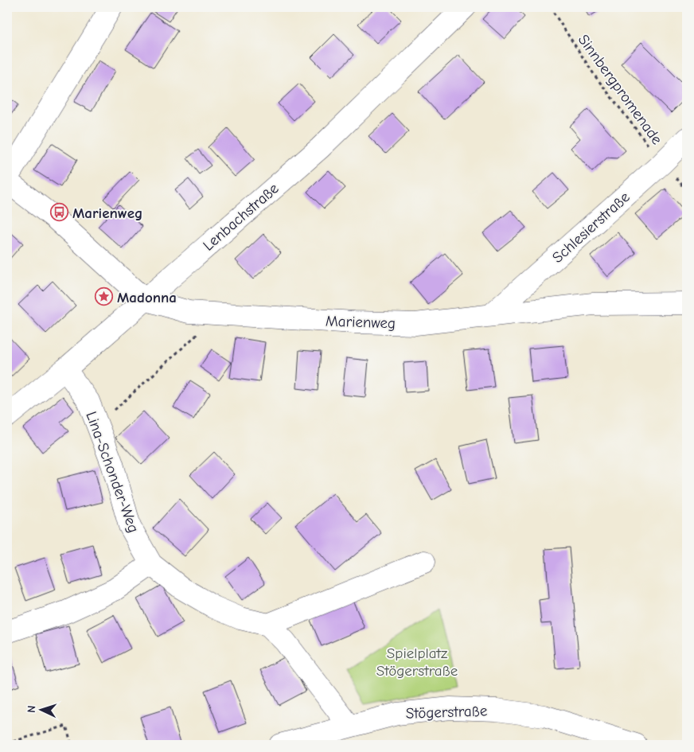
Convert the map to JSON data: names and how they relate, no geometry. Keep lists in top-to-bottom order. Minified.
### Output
{"streets":{"street":["Lenbachstraße","Schlesierstraße","Marienweg","Lina-Schonder-Weg","Stögerstraße"],"path":["Sinnbergpromenade"]},"crossings":[["Sinnbergpromenade","Schlesierstraße"],["Lenbachstraße","Marienweg"],["Lenbachstraße","Lina-Schonder-Weg"],["Schlesierstraße","Marienweg"]],"parks":["Spielplatz Stögerstraße"],"places":{"bus stop":["Marienweg"],"place":["Madonna"]},"north":"left"}
